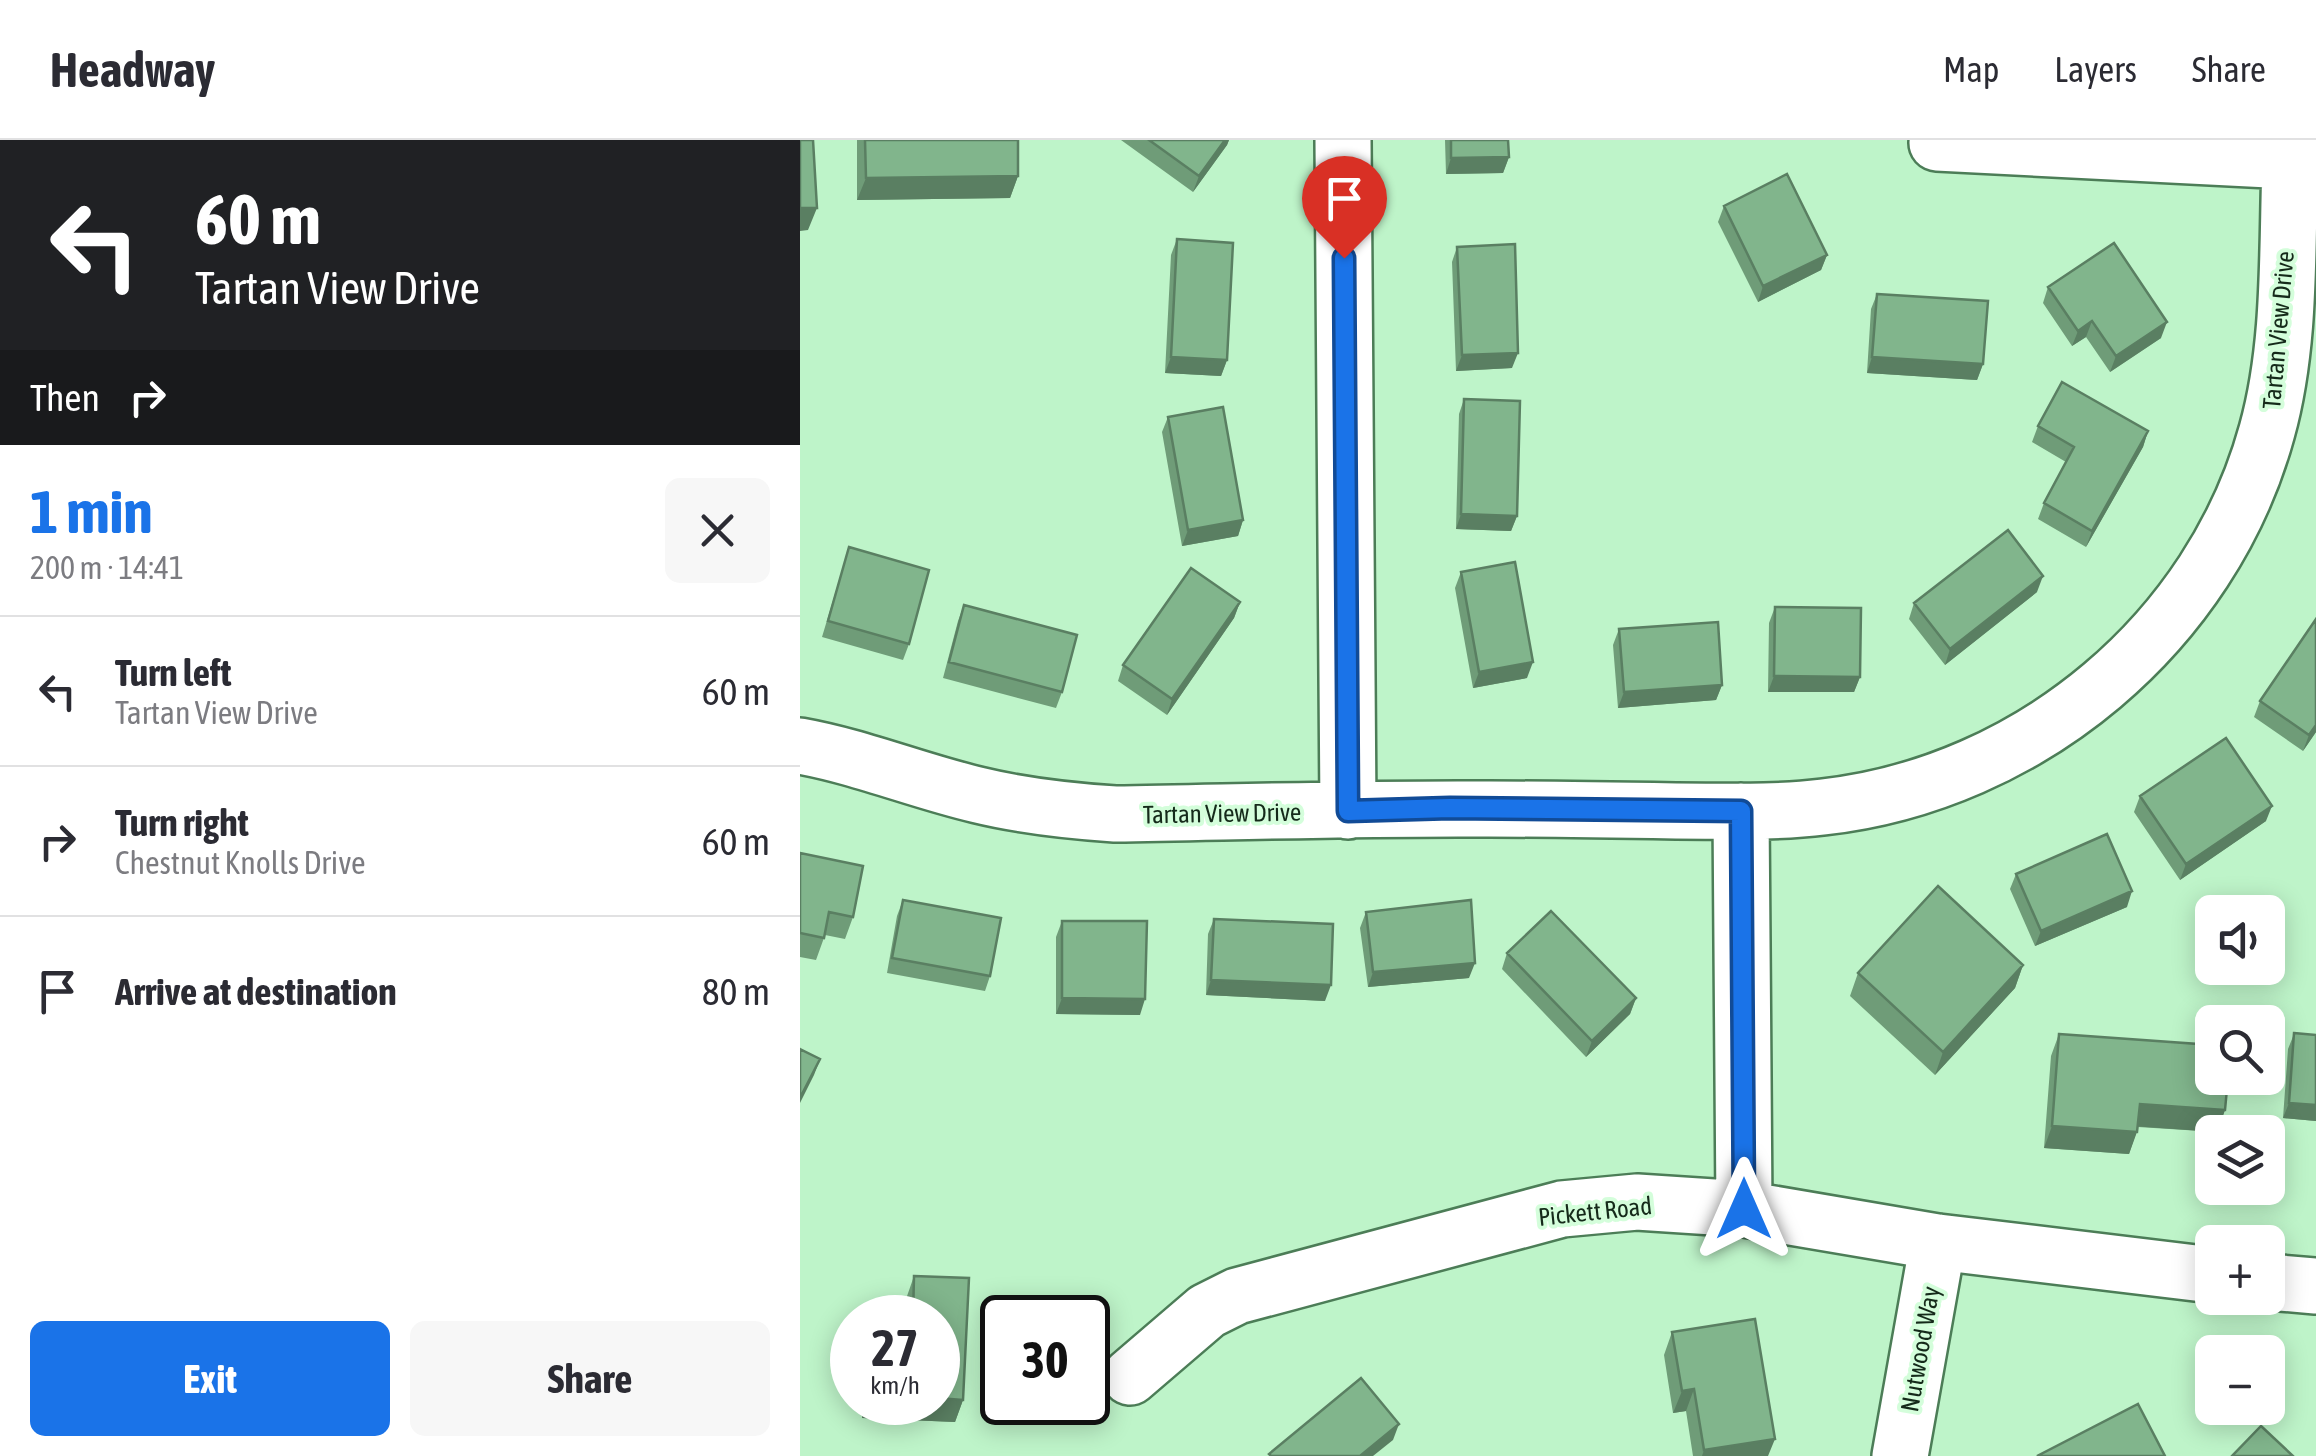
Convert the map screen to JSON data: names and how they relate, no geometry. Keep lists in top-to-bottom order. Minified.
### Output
{"streets":{"street":["Tartan View Drive","Pickett Road","Nutwood Way"]},"crossings":[["Pickett Road","Nutwood Way"]],"page":{"header":"Headway","nav":["Map","Layers","Share"],"turn":["60 m","Tartan View Drive"],"then":"Then","heading":["1 min","200 m · 14:41"],"list":[{"name":"Turn left","note":"Tartan View Drive","value":"60 m"},{"name":"Turn right","note":"Chestnut Knolls Drive","value":"60 m"},{"name":"Arrive at destination","value":"80 m"}],"map_buttons":["+","−"],"speed":"27 km/h","limit":"30","buttons":["Exit","Share"]}}
